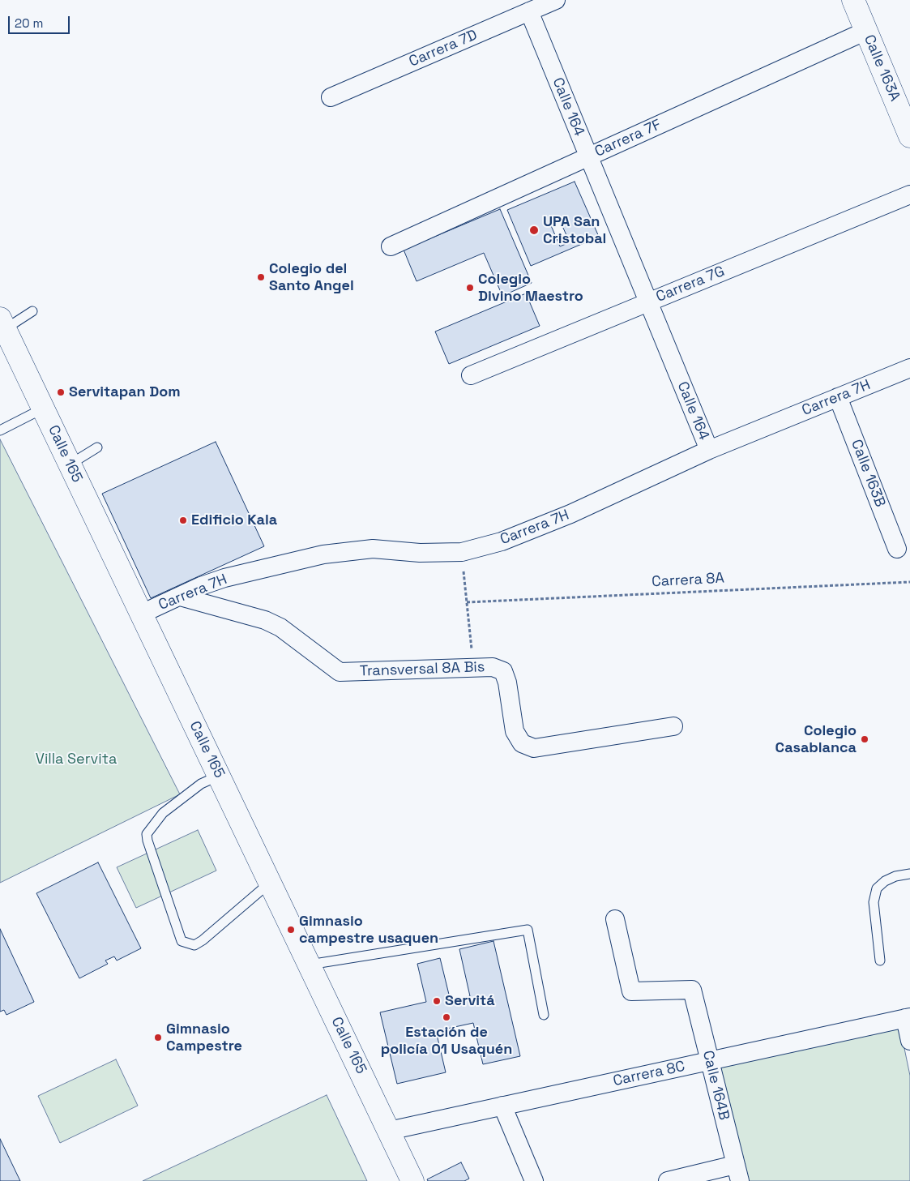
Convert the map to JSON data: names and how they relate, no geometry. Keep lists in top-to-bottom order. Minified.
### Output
{"streets":{"street":["Carrera 7D","Calle 163A","Calle 164","Carrera 7F","Carrera 7G","Carrera 7H","Calle 165","Calle 163B","Transversal 8A Bis","Carrera 8C","Calle 164B"],"path":["Carrera 8A"]},"crossings":[["Carrera 7D","Calle 164"],["Calle 163A","Carrera 7F"],["Calle 164","Carrera 7F"],["Calle 164","Carrera 7G"],["Calle 164","Carrera 7H"],["Carrera 7H","Calle 165"],["Carrera 7H","Calle 163B"],["Carrera 7H","Transversal 8A Bis"],["Calle 165","Carrera 8C"],["Carrera 8C","Calle 164B"]],"parks":["Villa Servita"],"places":["UPA San Cristobal","Colegio del Santo Angel","Colegio Divino Maestro","Servitapan Dom","Edificio Kala","Colegio Casablanca","Gimnasio campestre usaquen","Servitá","Estación de policía 01 Usaquén","Gimnasio Campestre"],"scale_bar":"20 m"}
